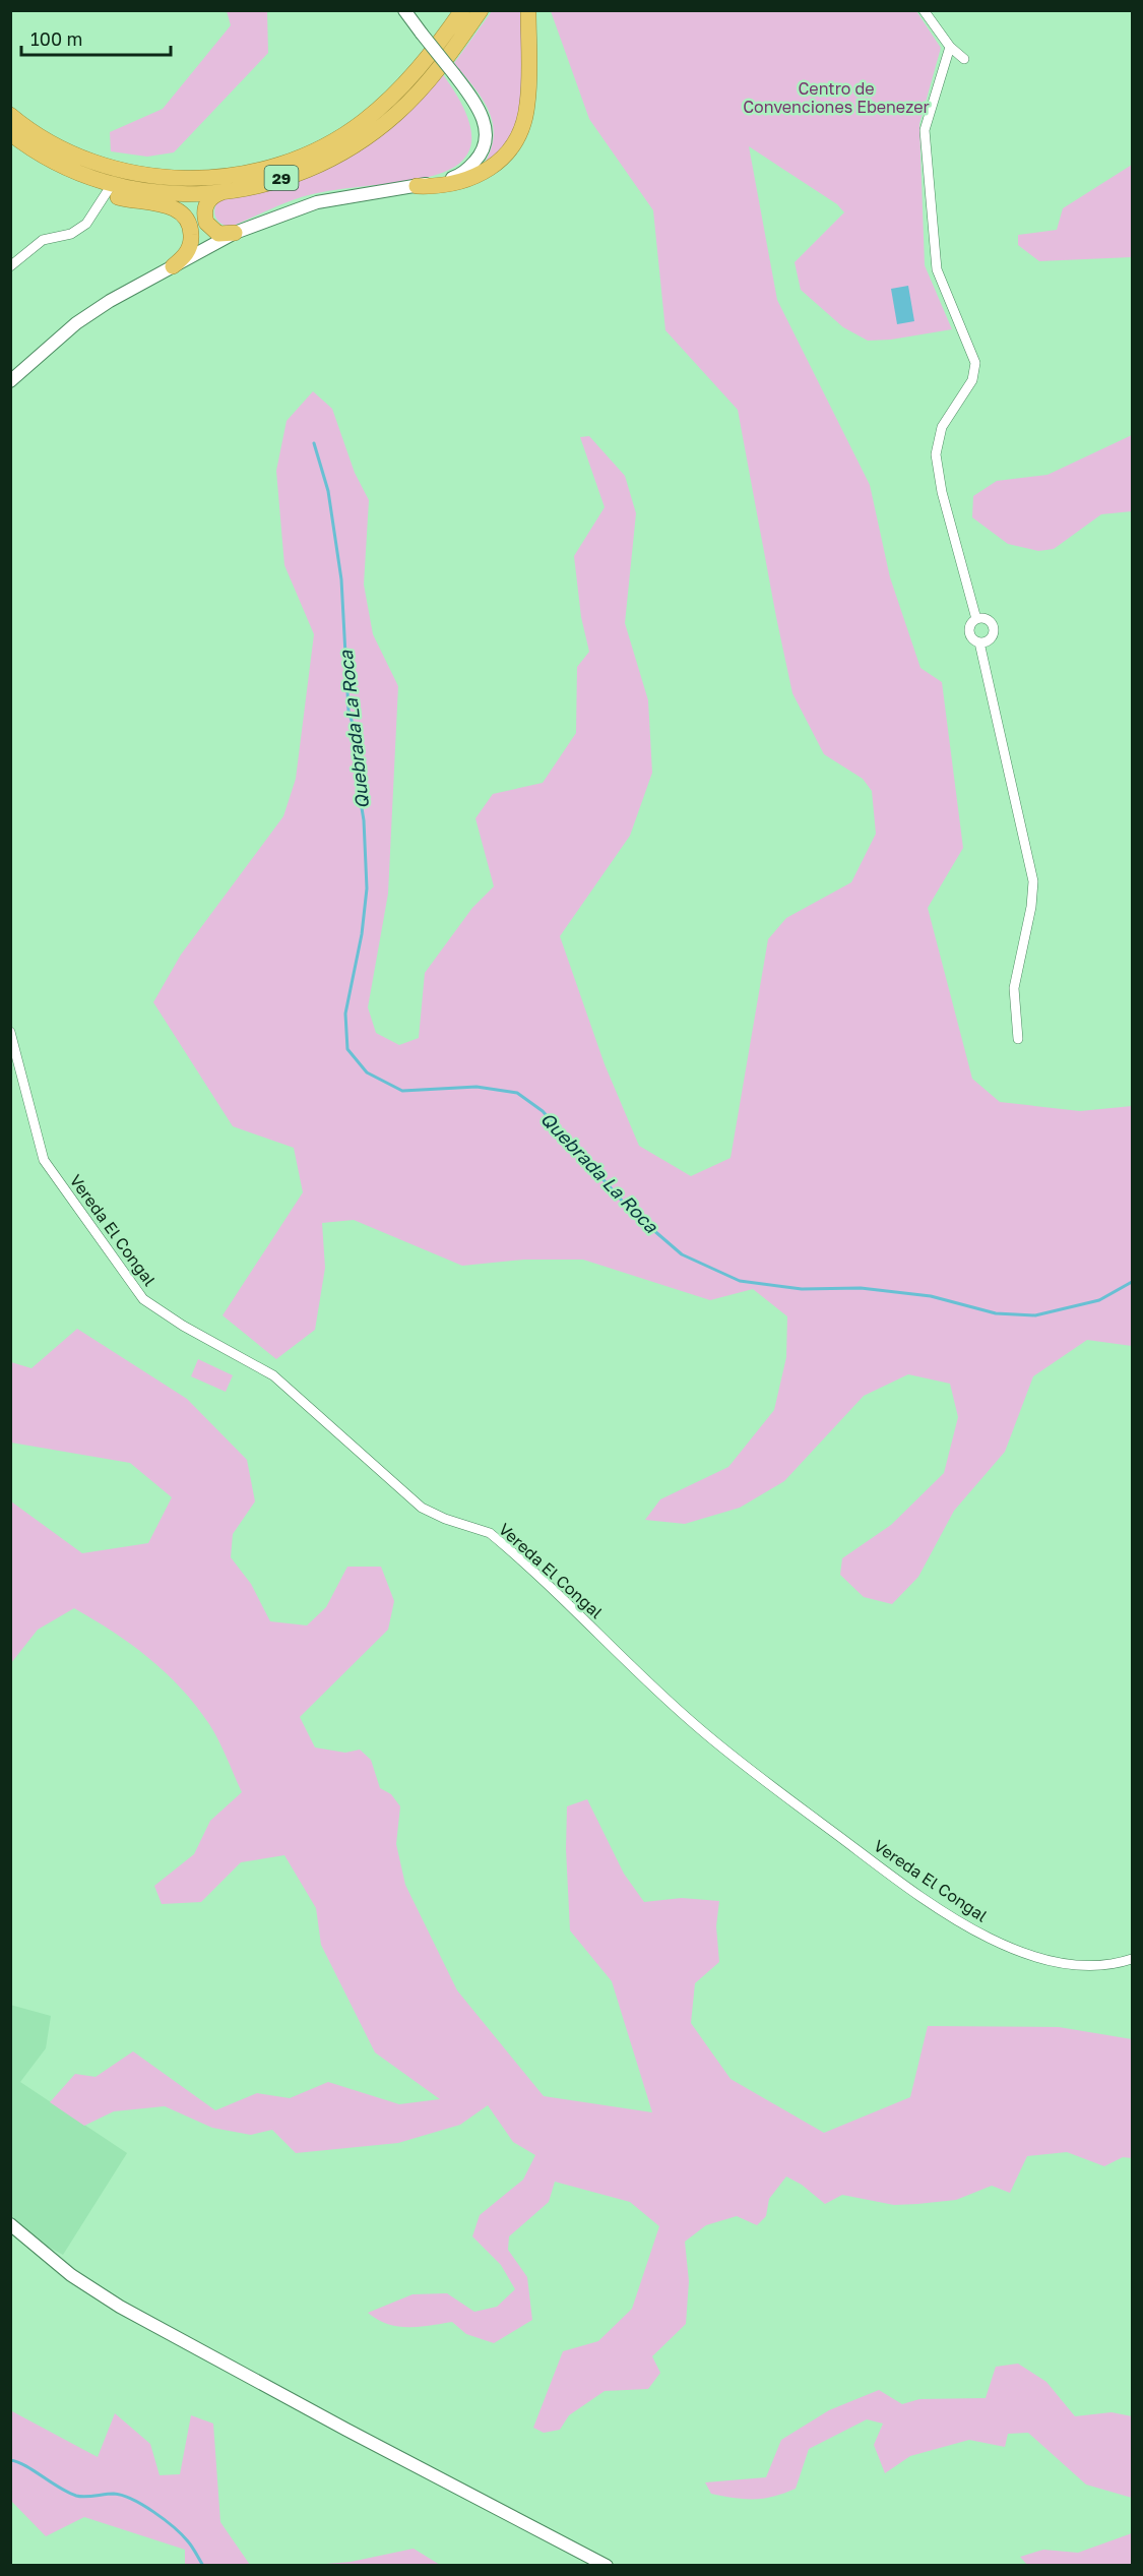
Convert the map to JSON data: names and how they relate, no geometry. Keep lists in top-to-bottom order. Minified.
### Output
{"streets":{"highway":["29"],"street":["Vereda El Congal"]},"water":["Quebrada La Roca"],"parks":["Centro de Convenciones Ebenezer"],"scale_bar":"100 m"}
